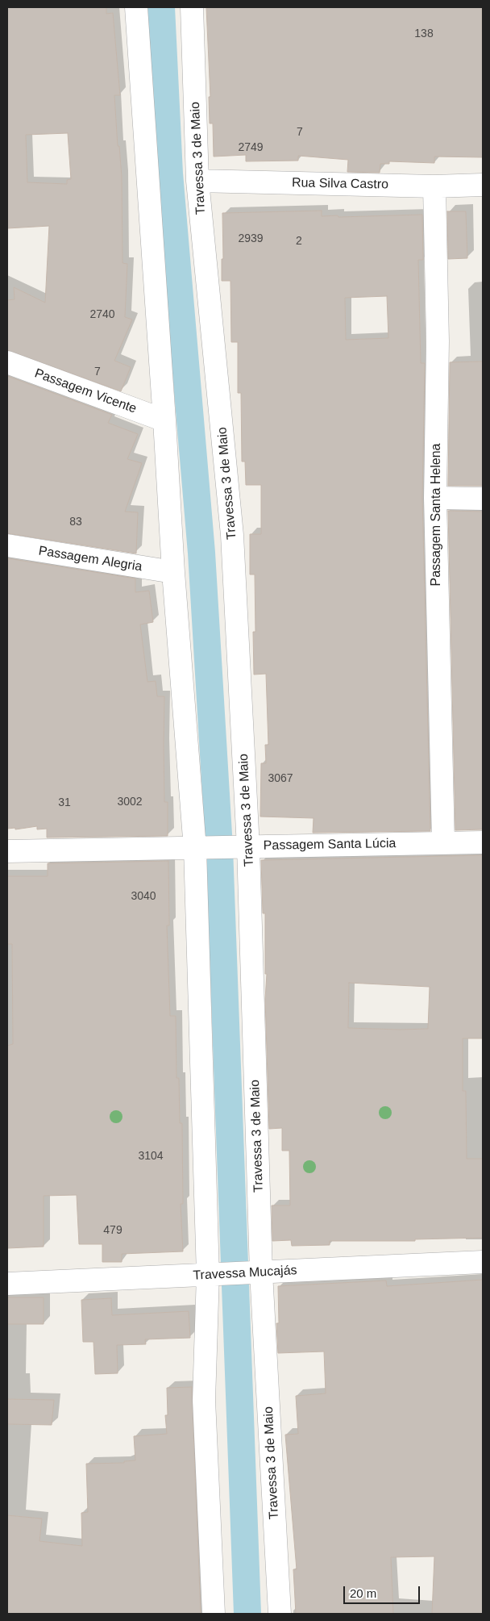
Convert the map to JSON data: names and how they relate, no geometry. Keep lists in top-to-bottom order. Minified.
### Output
{"streets":{"street":["Travessa 3 de Maio","Rua Silva Castro","Passagem Vicente","Passagem Santa Helena","Passagem Alegria","Passagem Santa Lúcia","Travessa Mucajás"]},"crossings":[["Travessa 3 de Maio","Rua Silva Castro"],["Travessa 3 de Maio","Passagem Santa Lúcia"],["Travessa 3 de Maio","Travessa Mucajás"],["Rua Silva Castro","Passagem Santa Helena"],["Passagem Santa Helena","Passagem Santa Lúcia"]],"house_numbers":["138","7","2749","2939","2","2740","7","83","3067","3002","31","3040","3104","479"],"scale_bar":"20 m"}
